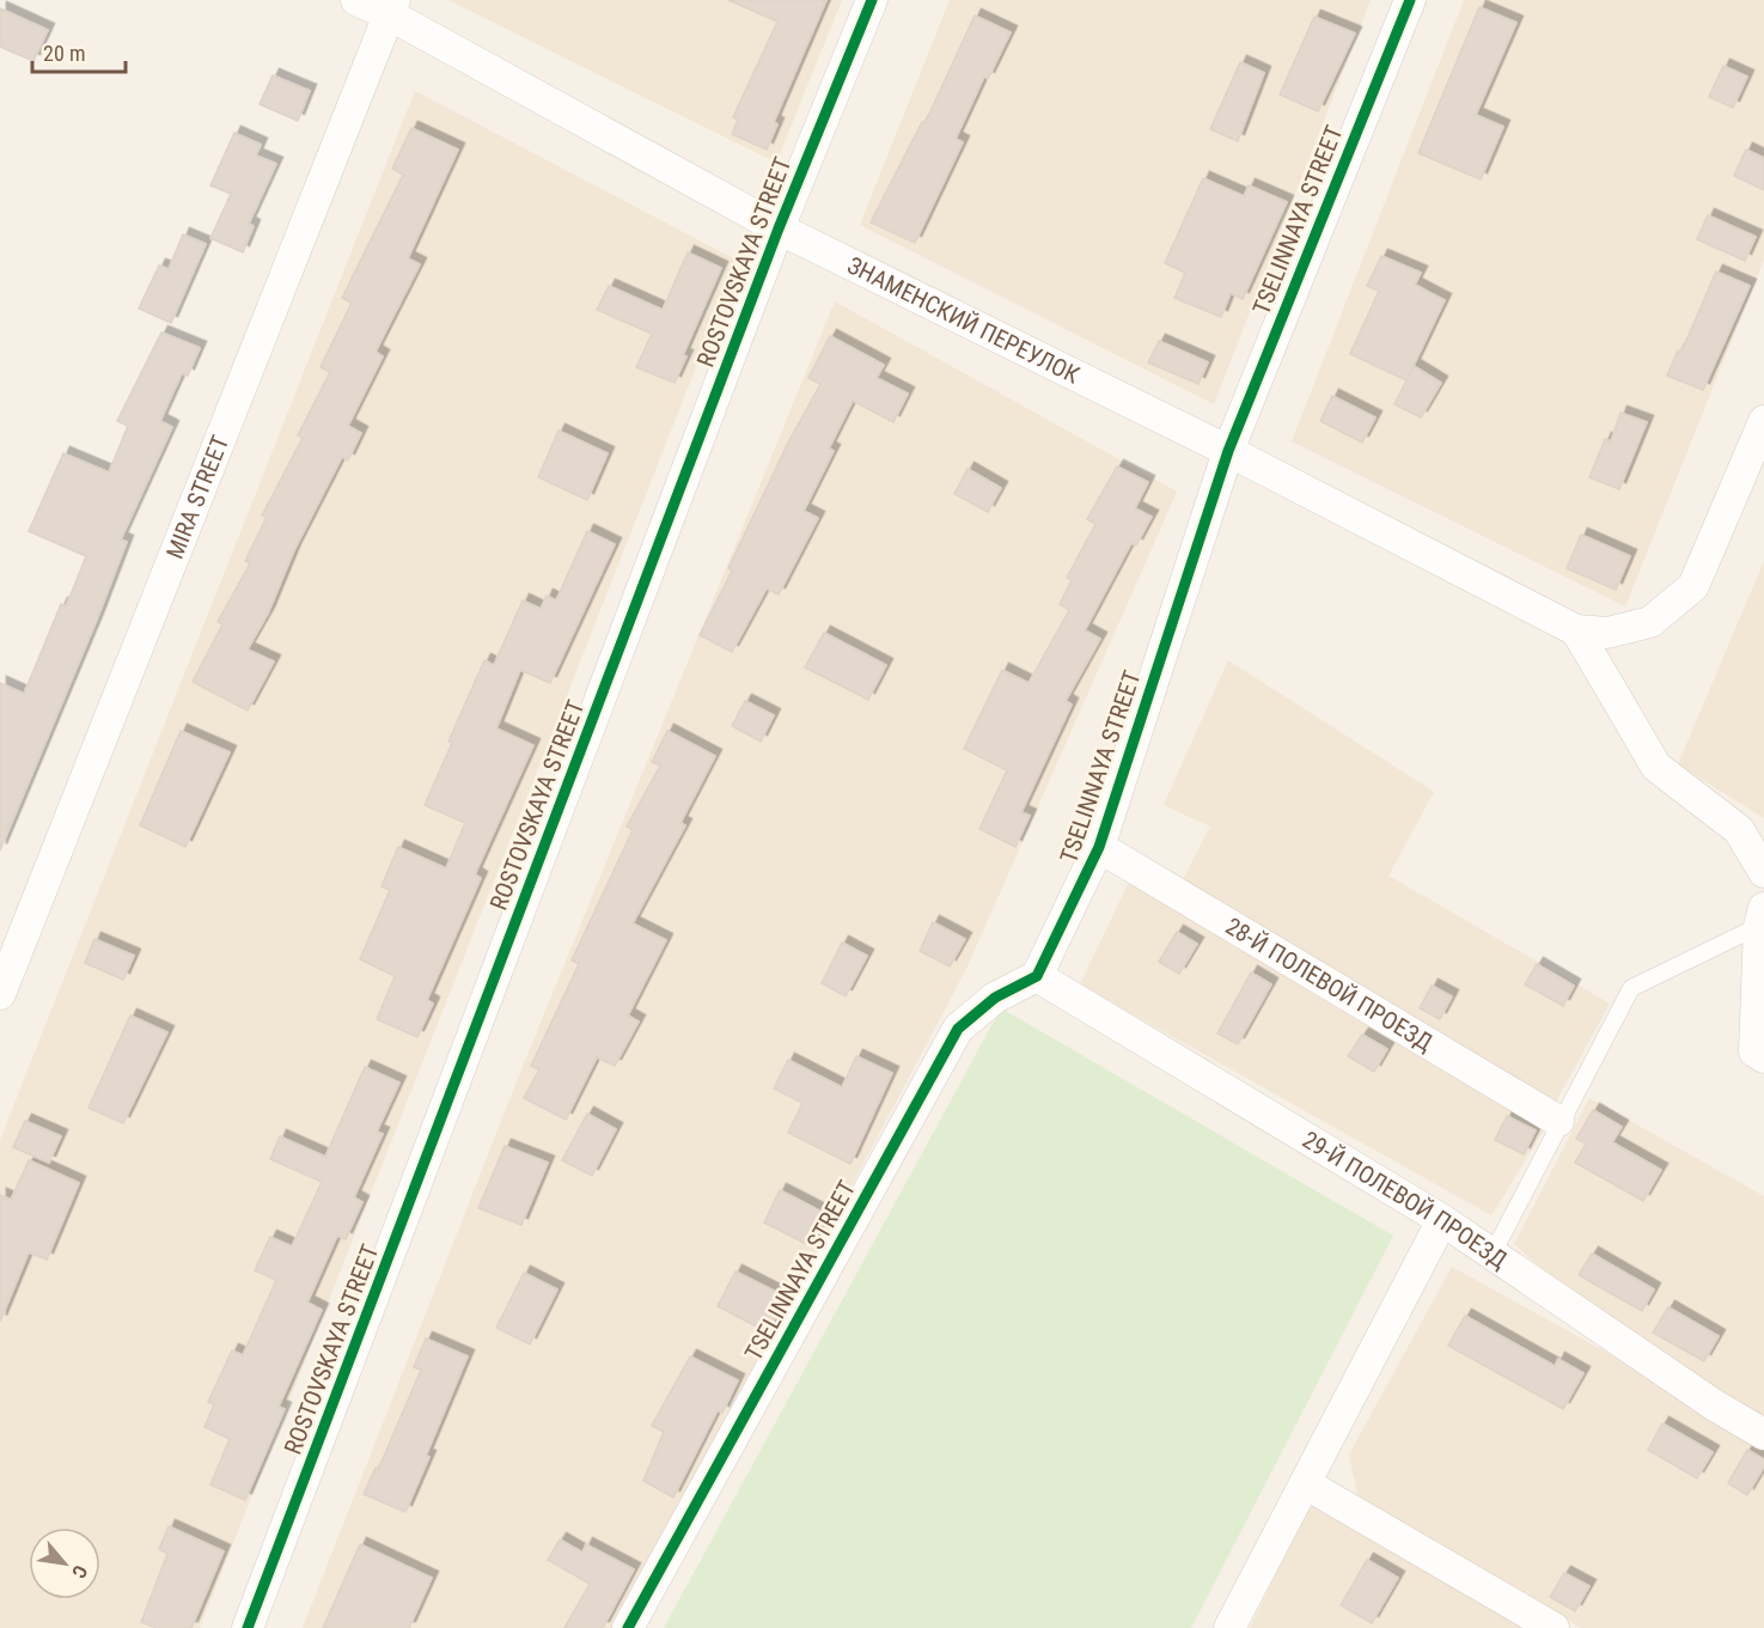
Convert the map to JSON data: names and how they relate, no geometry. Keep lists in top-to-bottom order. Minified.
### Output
{"streets":{"street":["TSELINNAYA STREET","ROSTOVSKAYA STREET","ЗНАМЕНСКИЙ ПЕРЕУЛОК","MIRA STREET","28-Й ПОЛЕВОЙ ПРОЕЗД","29-Й ПОЛЕВОЙ ПРОЕЗД"]},"crossings":[["TSELINNAYA STREET","ЗНАМЕНСКИЙ ПЕРЕУЛОК"],["TSELINNAYA STREET","28-Й ПОЛЕВОЙ ПРОЕЗД"],["TSELINNAYA STREET","29-Й ПОЛЕВОЙ ПРОЕЗД"],["ROSTOVSKAYA STREET","ЗНАМЕНСКИЙ ПЕРЕУЛОК"],["ЗНАМЕНСКИЙ ПЕРЕУЛОК","MIRA STREET"]],"scale_bar":"20 m","north":"bottom right"}
